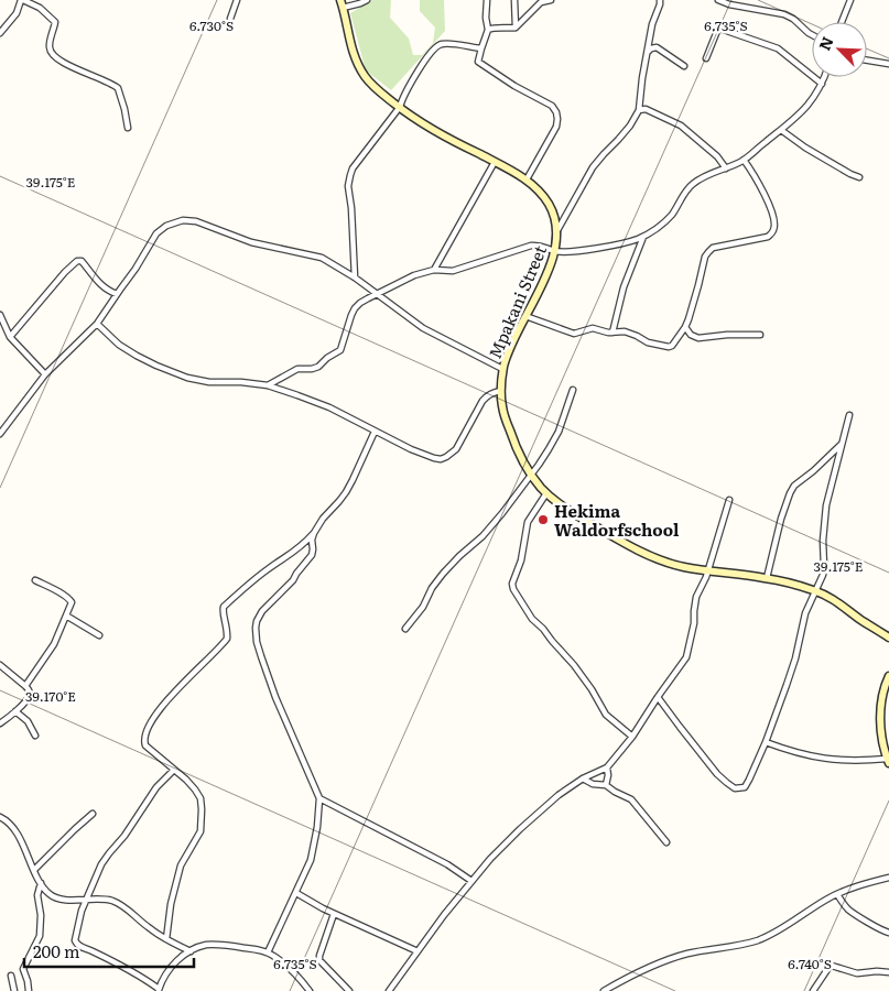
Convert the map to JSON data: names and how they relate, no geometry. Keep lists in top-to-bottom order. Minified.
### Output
{"streets":{"street":["Mpakani Street"]},"places":["Hekima Waldorfschool"],"scale_bar":"200 m","north":"top left","coordinates":["6.730°S","6.735°S","39.175°E","39.170°E","6.740°S"]}
